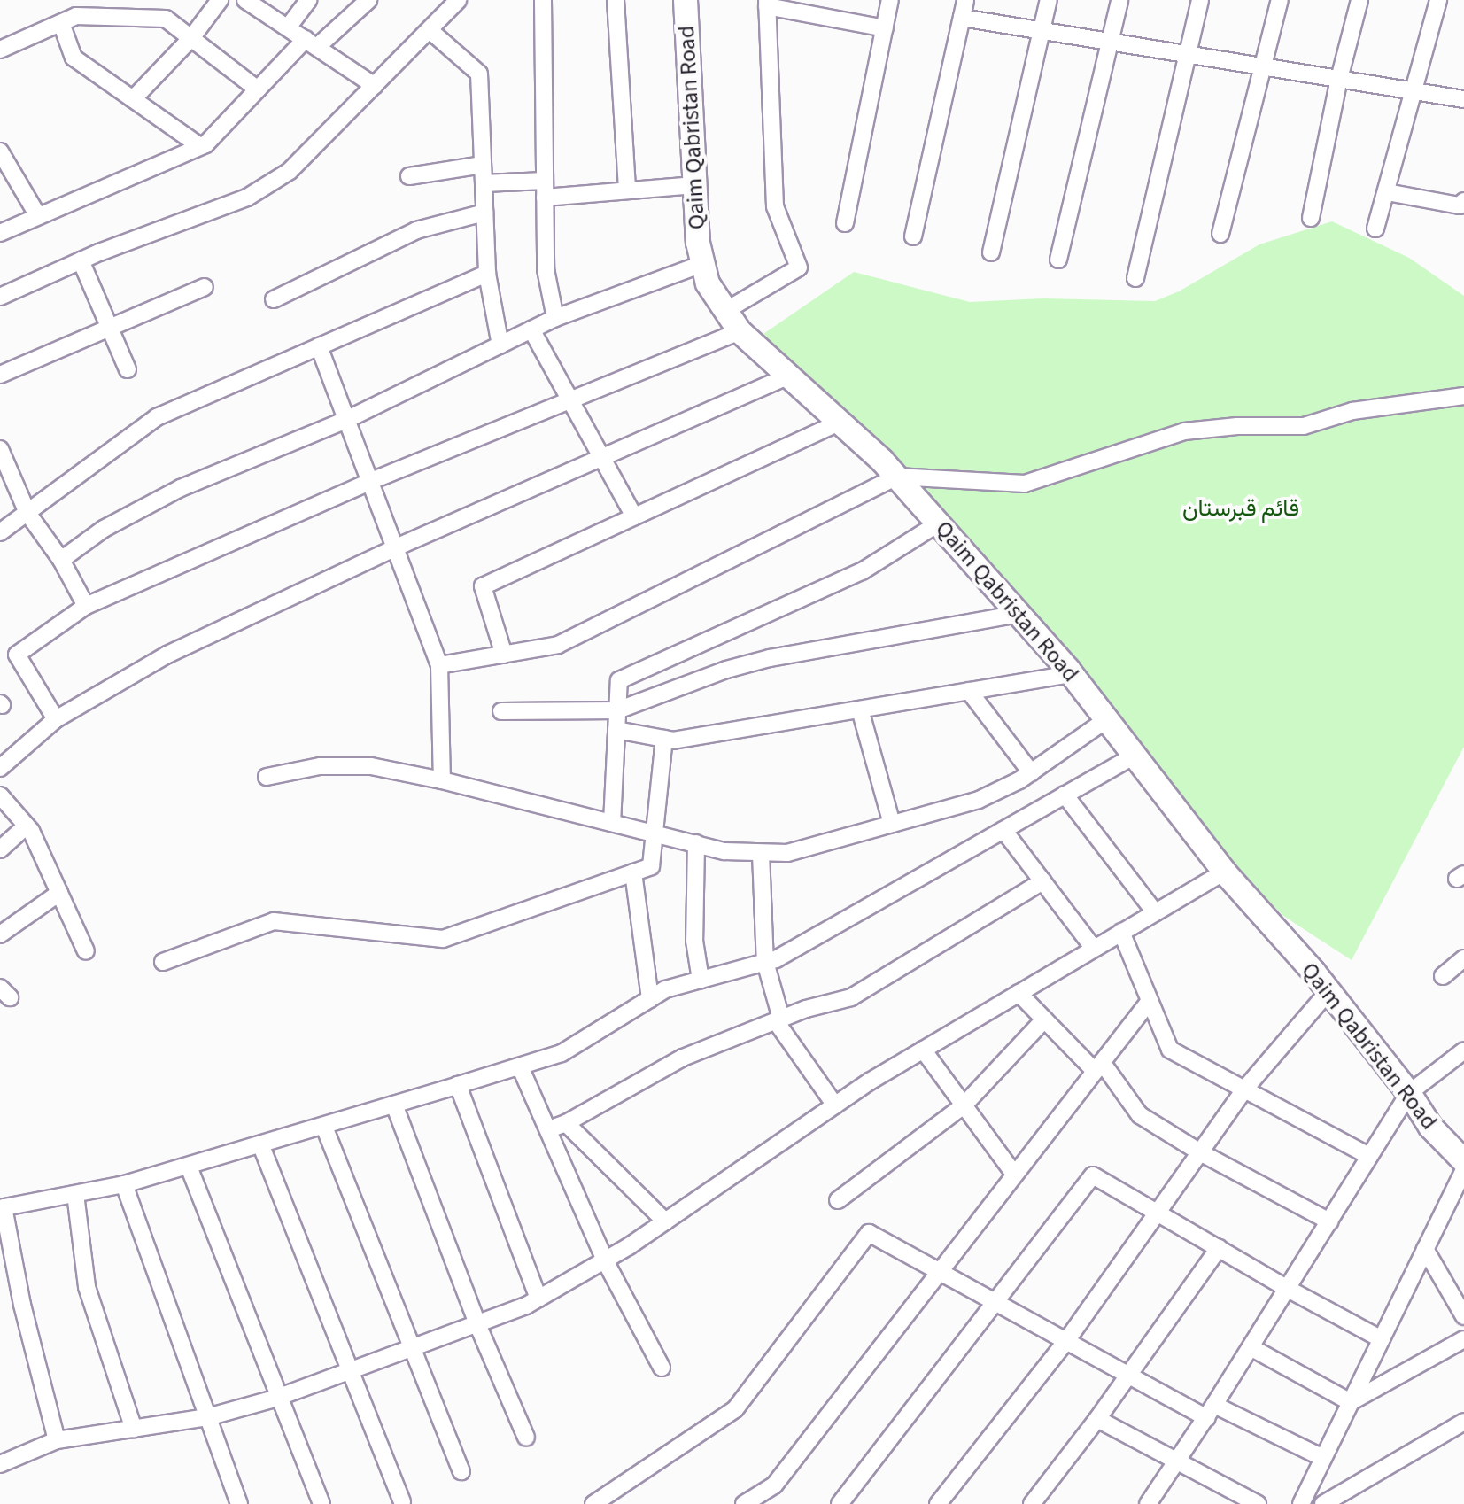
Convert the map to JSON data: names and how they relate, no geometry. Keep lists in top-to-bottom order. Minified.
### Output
{"streets":{"street":["Qaim Qabristan Road"]},"parks":["قائم قبرستان"]}
